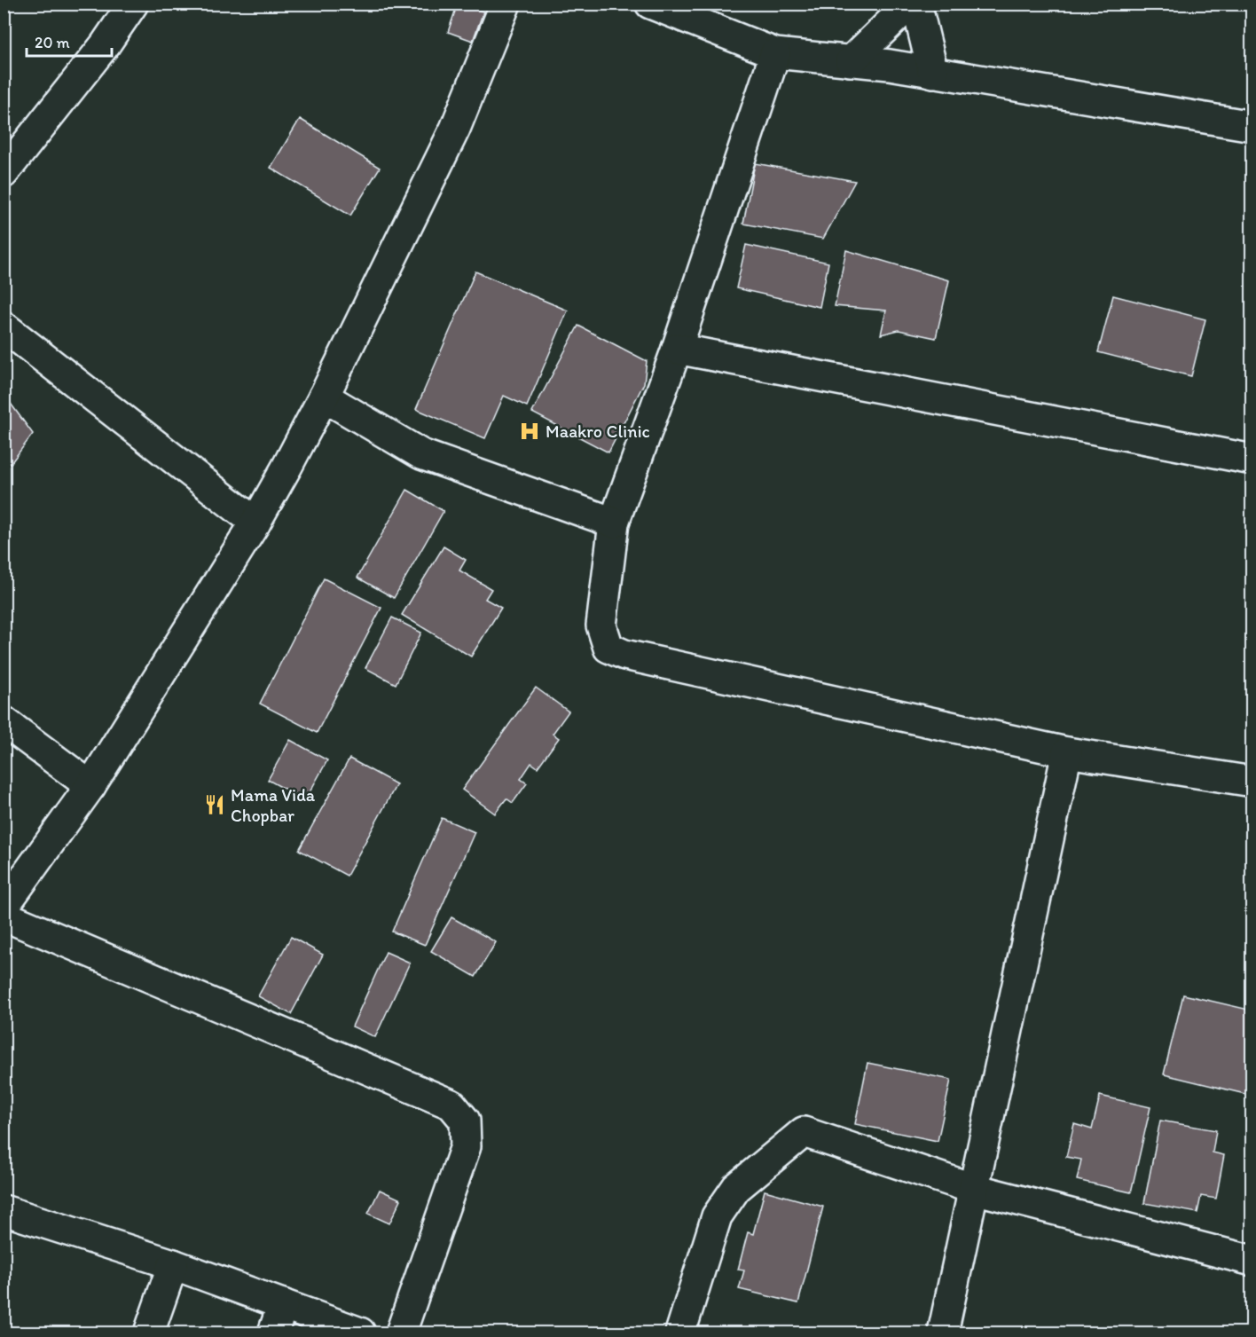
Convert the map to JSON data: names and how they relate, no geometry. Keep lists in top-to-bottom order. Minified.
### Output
{"places":{"hospital":["Maakro Clinic"],"restaurant":["Mama Vida Chopbar"]},"scale_bar":"20 m"}
